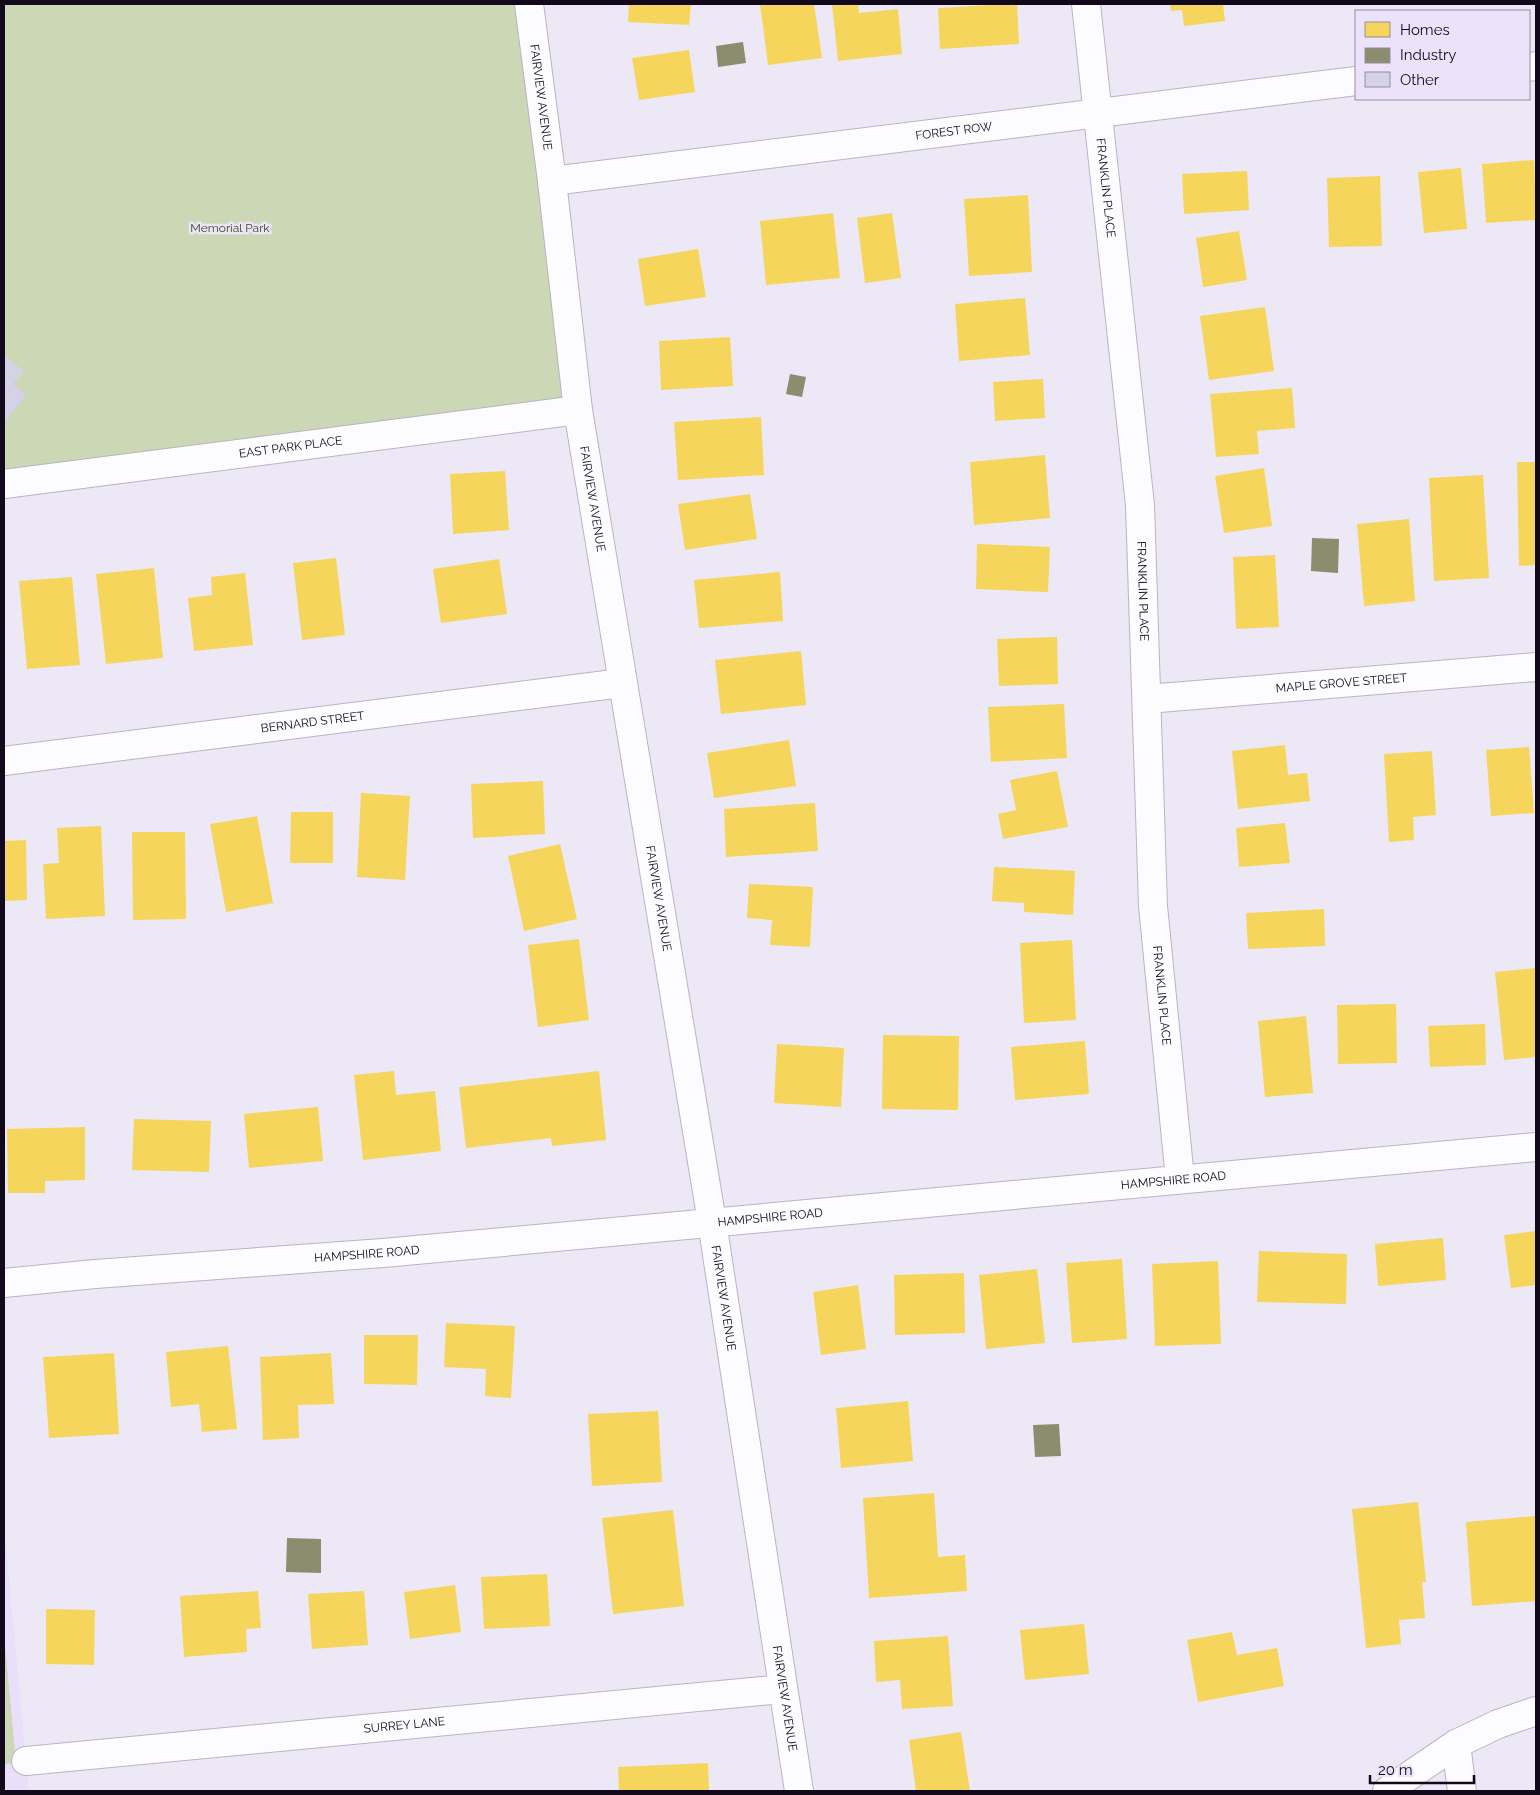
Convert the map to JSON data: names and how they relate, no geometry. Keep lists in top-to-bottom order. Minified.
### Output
{"streets":{"street":["FAIRVIEW AVENUE","FOREST ROW","FRANKLIN PLACE","EAST PARK PLACE","MAPLE GROVE STREET","BERNARD STREET","HAMPSHIRE ROAD","SURREY LANE"]},"crossings":[["FAIRVIEW AVENUE","FOREST ROW"],["FAIRVIEW AVENUE","EAST PARK PLACE"],["FAIRVIEW AVENUE","BERNARD STREET"],["FAIRVIEW AVENUE","HAMPSHIRE ROAD"],["FAIRVIEW AVENUE","SURREY LANE"],["FOREST ROW","FRANKLIN PLACE"],["FRANKLIN PLACE","MAPLE GROVE STREET"],["FRANKLIN PLACE","HAMPSHIRE ROAD"]],"parks":["Memorial Park"],"legend":["Homes","Industry","Other"],"scale_bar":"20 m"}
